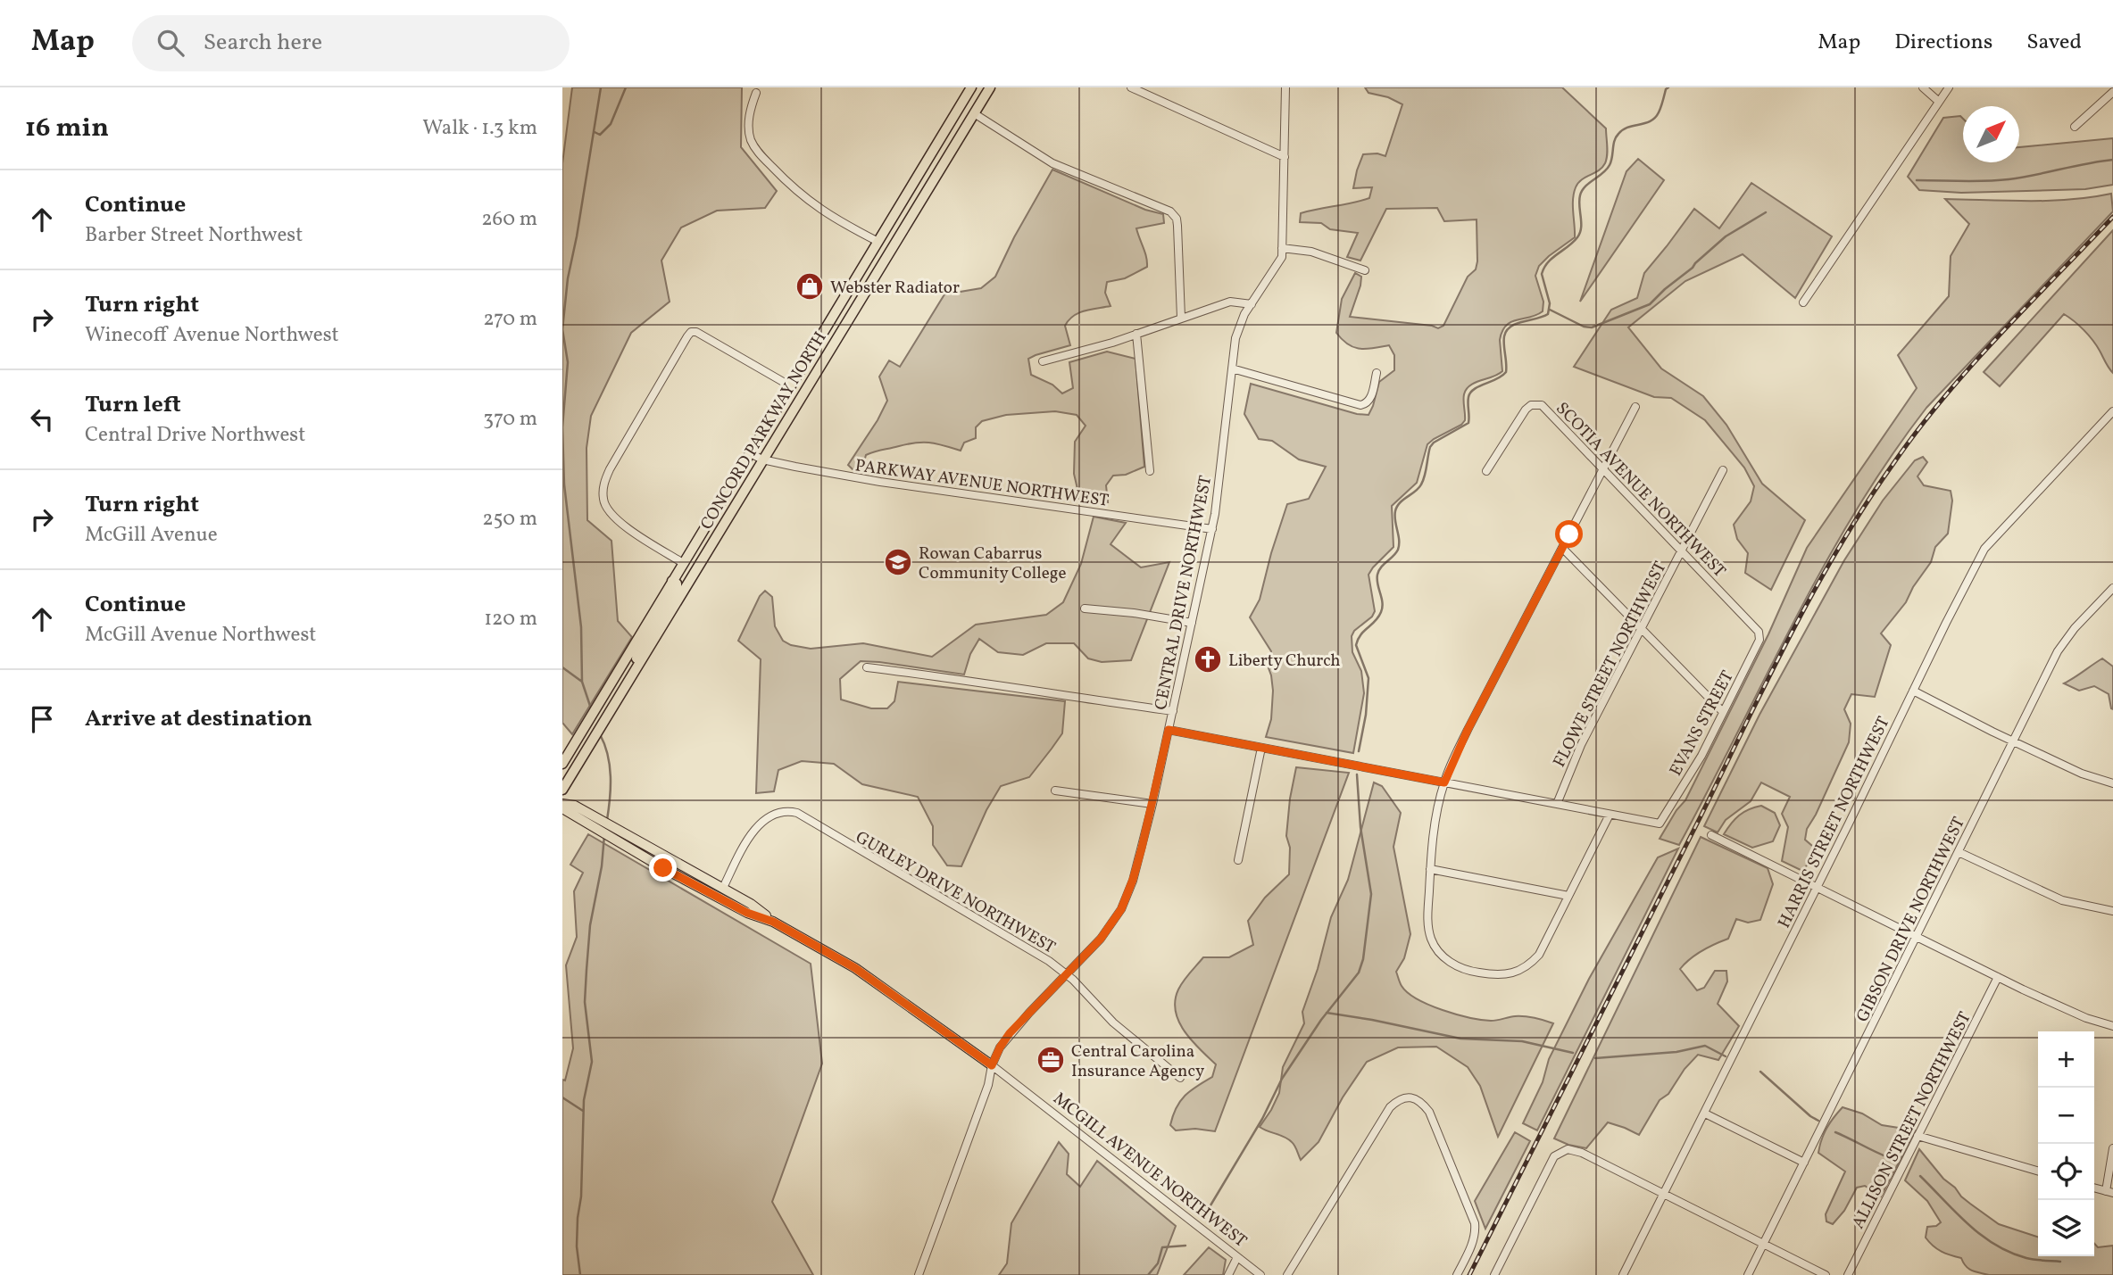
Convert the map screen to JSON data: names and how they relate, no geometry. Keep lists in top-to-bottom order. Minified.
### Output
{"streets":{"highway":["CONCORD PARKWAY NORTH"],"street":["PARKWAY AVENUE NORTHWEST","SCOTIA AVENUE NORTHWEST","CENTRAL DRIVE NORTHWEST","FLOWE STREET NORTHWEST","EVANS STREET","HARRIS STREET NORTHWEST","GURLEY DRIVE NORTHWEST","GIBSON DRIVE NORTHWEST","ALLISON STREET NORTHWEST","MCGILL AVENUE NORTHWEST"]},"crossings":[["CONCORD PARKWAY NORTH","PARKWAY AVENUE NORTHWEST"],["PARKWAY AVENUE NORTHWEST","CENTRAL DRIVE NORTHWEST"],["SCOTIA AVENUE NORTHWEST","FLOWE STREET NORTHWEST"],["SCOTIA AVENUE NORTHWEST","EVANS STREET"],["CENTRAL DRIVE NORTHWEST","GURLEY DRIVE NORTHWEST"],["CENTRAL DRIVE NORTHWEST","MCGILL AVENUE NORTHWEST"]],"places":{"shop":["Webster Radiator"],"school or university":["Rowan Cabarrus Community College"],"church":["Liberty Church"],"office":["Central Carolina Insurance Agency"]},"north":"top right","page":{"header":"Map","search":"Search here","nav":["Map","Directions","Saved"],"heading":["16 min","Walk · 1.3 km"],"list":[["Continue","Barber Street Northwest","260 m"],["Turn right","Winecoff Avenue Northwest","270 m"],["Turn left","Central Drive Northwest","370 m"],["Turn right","McGill Avenue","250 m"],["Continue","McGill Avenue Northwest","120 m"],"Arrive at destination"],"map_buttons":["+","−"]}}
